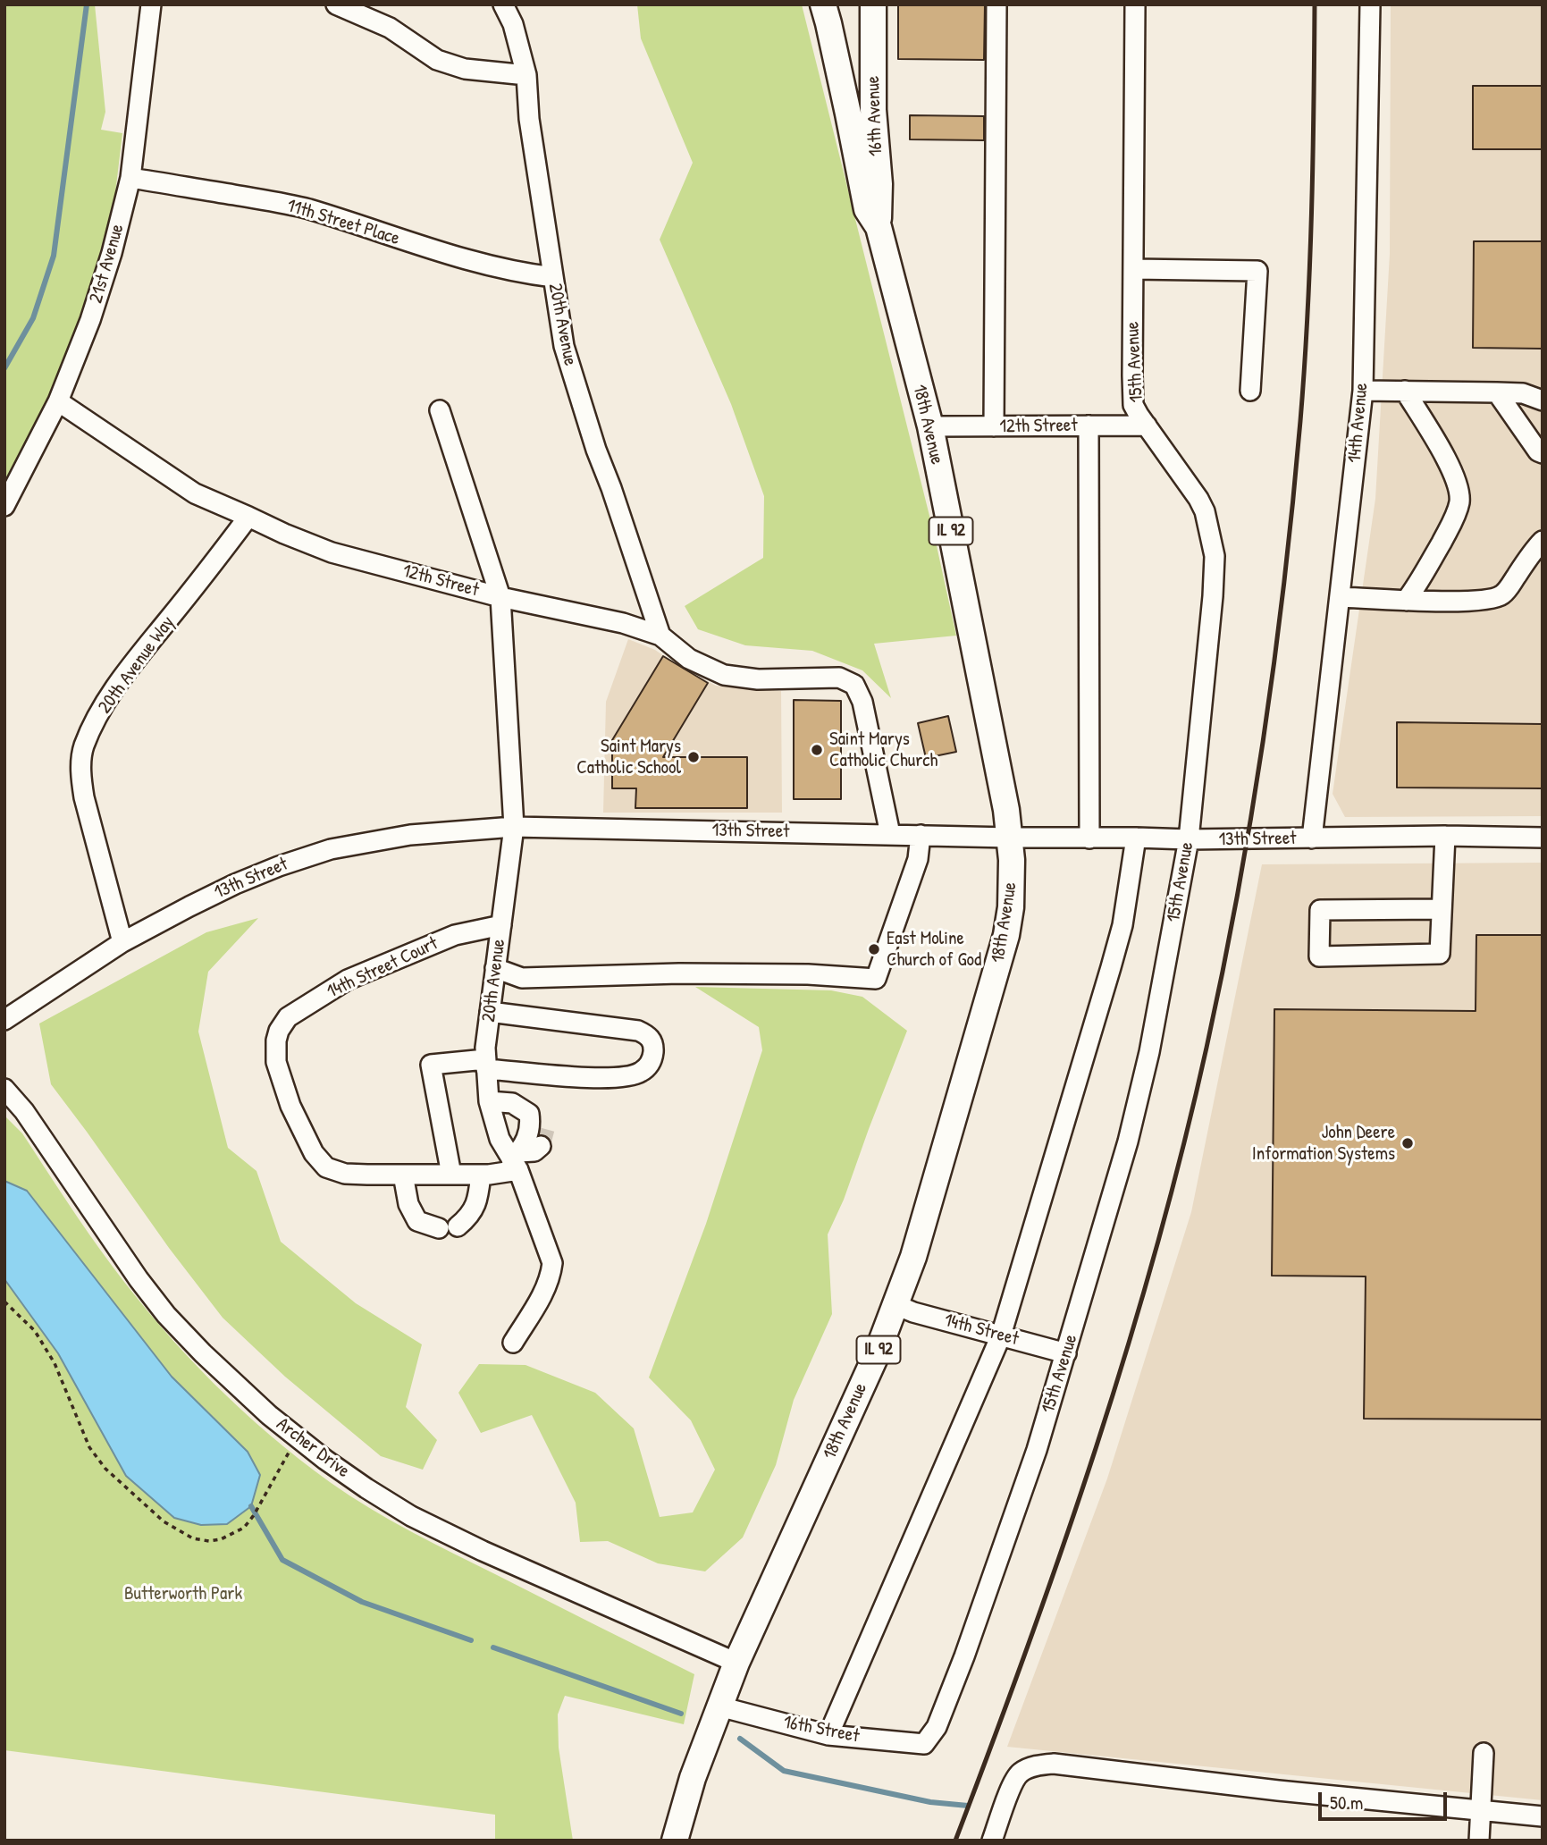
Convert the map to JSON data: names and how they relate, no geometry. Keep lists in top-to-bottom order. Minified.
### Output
{"streets":{"main road":["16th Avenue","18th Avenue","IL 92"],"street":["11th Street Place","21st Avenue","20th Avenue","15th Avenue","14th Avenue","12th Street","20th Avenue Way","13th Street","14th Street Court","14th Street","Archer Drive","16th Street"]},"crossings":[["16th Avenue","18th Avenue"],["11th Street Place","21st Avenue"],["11th Street Place","20th Avenue"],["21st Avenue","12th Street"],["20th Avenue","12th Street"],["20th Avenue","13th Street"],["20th Avenue","14th Street Court"],["15th Avenue","12th Street"],["15th Avenue","13th Street"],["15th Avenue","14th Street"],["15th Avenue","16th Street"],["14th Avenue","13th Street"],["18th Avenue","12th Street"],["18th Avenue","13th Street"],["18th Avenue","14th Street"],["18th Avenue","Archer Drive"],["18th Avenue","16th Street"],["12th Street","20th Avenue Way"],["12th Street","13th Street"],["20th Avenue Way","13th Street"]],"parks":["Butterworth Park"],"places":["Saint Marys Catholic Church","Saint Marys Catholic School","East Moline Church of God","John Deere Information Systems"],"scale_bar":"50 m"}
